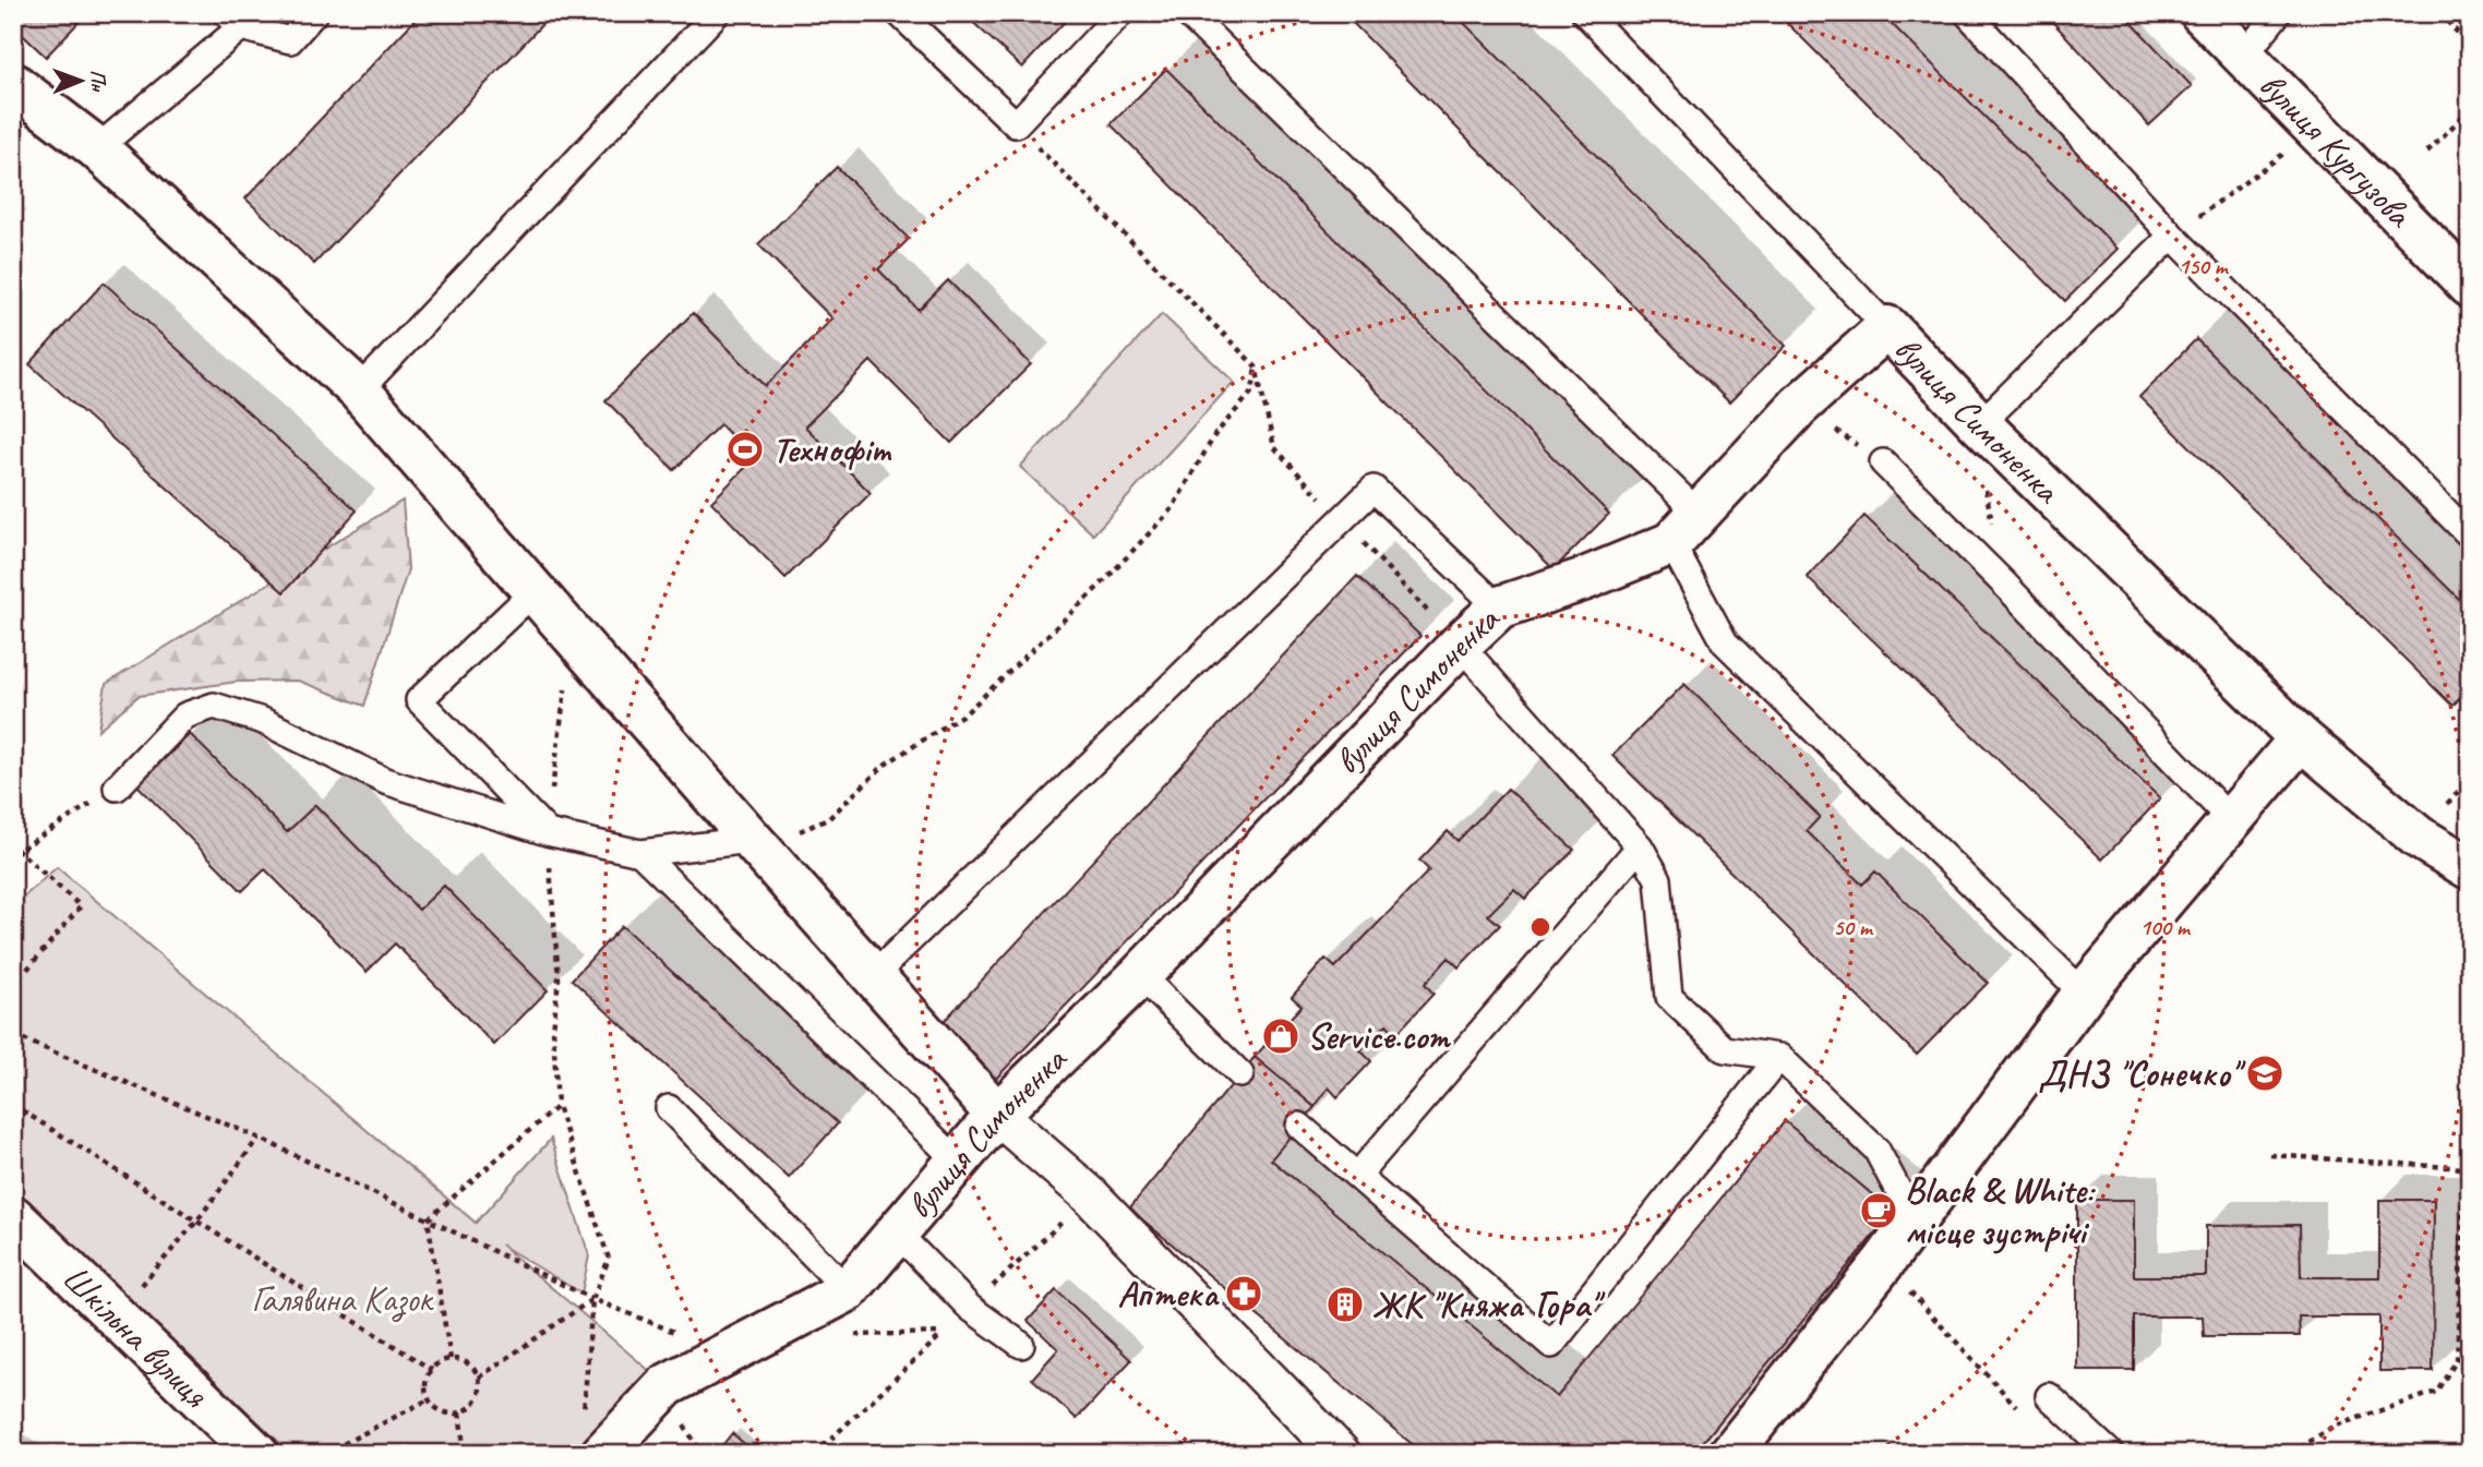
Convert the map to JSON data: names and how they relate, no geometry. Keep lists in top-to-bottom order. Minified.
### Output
{"streets":{"street":["вулиця Кургузова","вулиця Симоненка","Шкільна вулиця"]},"parks":["Галявина Казок"],"places":{"sports":["Технофіт"],"shop":["Service.com"],"school or university":["ДНЗ \"Сонечко\""],"cafe":["Black & White: місце зустрічі"],"pharmacy":["Аптека"],"building":["ЖК \"Княжа Гора\""]},"north":"right","rings":["150 m","50 m","100 m"]}
